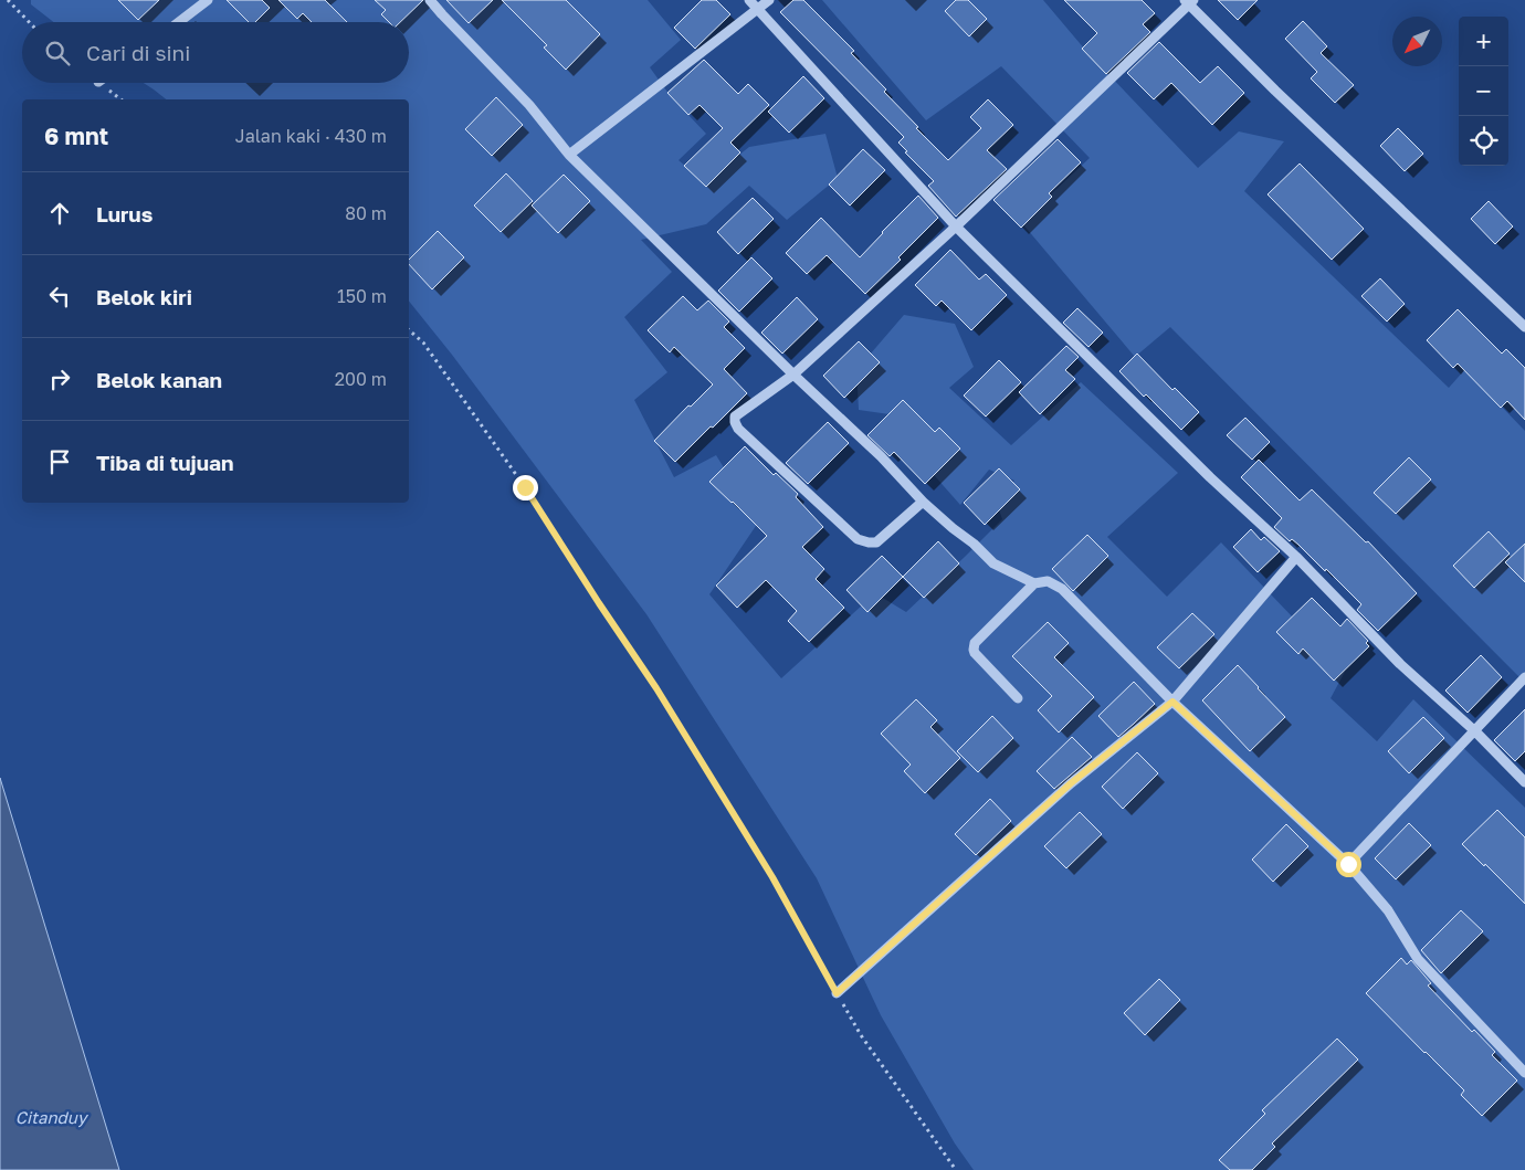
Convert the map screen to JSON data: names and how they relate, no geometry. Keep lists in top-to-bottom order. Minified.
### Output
{"water":["Citanduy"],"north":"bottom left","page":{"map_buttons":["+","−"],"search":"Cari di sini","heading":["6 mnt","Jalan kaki · 430 m"],"list":[["Lurus","80 m"],["Belok kiri","150 m"],["Belok kanan","200 m"],"Tiba di tujuan"]}}
